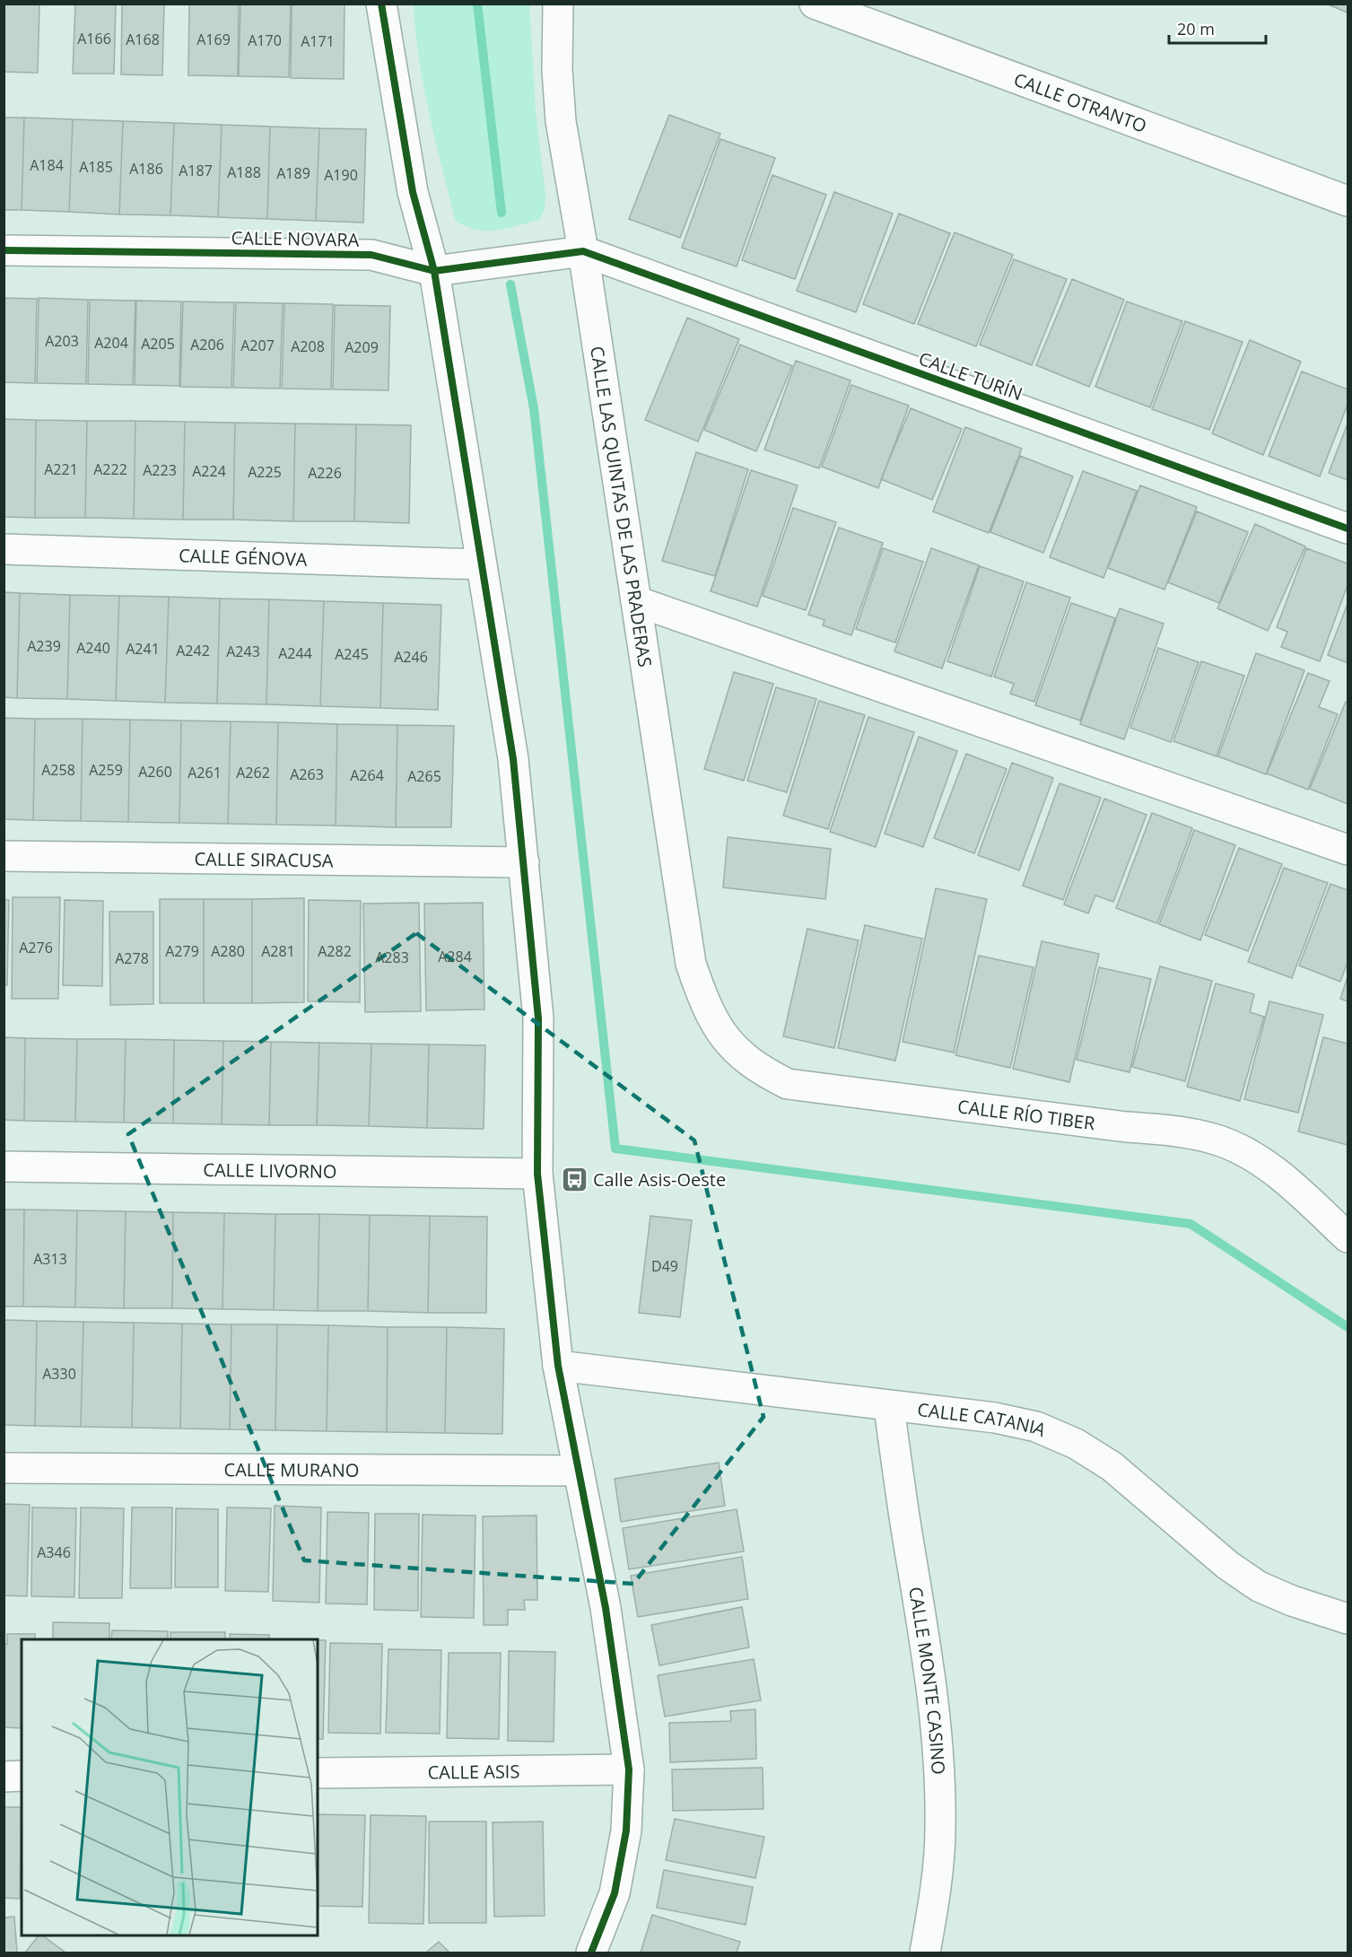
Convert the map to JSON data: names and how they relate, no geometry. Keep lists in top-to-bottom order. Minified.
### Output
{"streets":{"street":["CALLE OTRANTO","CALLE NOVARA","CALLE TURÍN","CALLE LAS QUINTAS DE LAS PRADERAS","CALLE GÉNOVA","CALLE SIRACUSA","CALLE RÍO TIBER","CALLE LIVORNO","CALLE CATANIA","CALLE MURANO","CALLE MONTE CASINO","CALLE ASIS"]},"crossings":[["CALLE NOVARA","CALLE TURÍN"],["CALLE NOVARA","CALLE LAS QUINTAS DE LAS PRADERAS"],["CALLE TURÍN","CALLE LAS QUINTAS DE LAS PRADERAS"],["CALLE LAS QUINTAS DE LAS PRADERAS","CALLE RÍO TIBER"],["CALLE CATANIA","CALLE MONTE CASINO"]],"places":{"bus stop":["Calle Asis-Oeste"]},"house_numbers":["A166","A168","A169","A170","A171","A184","A185","A186","A187","A188","A189","A190","A203","A204","A205","A206","A207","A208","A209","A221","A222","A223","A224","A225","A226","A239","A240","A241","A242","A243","A244","A245","A246","A258","A259","A260","A261","A262","A263","A264","A265","A276","A279","A280","A281","A282","A284","A283","A278","A313","D49","A330","A346"],"scale_bar":"20 m"}
